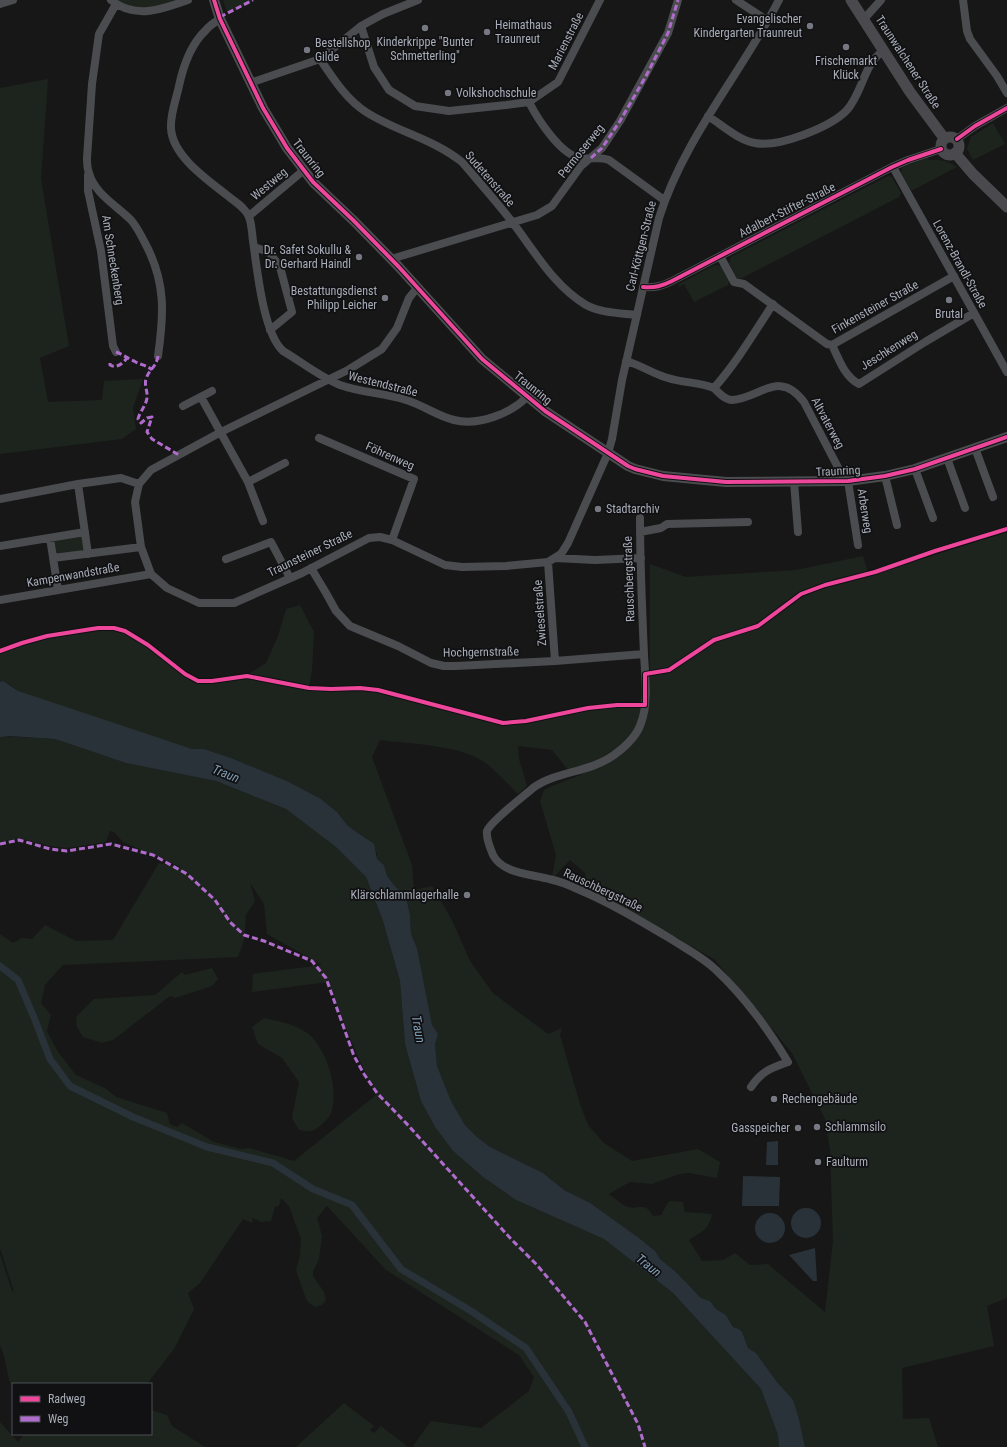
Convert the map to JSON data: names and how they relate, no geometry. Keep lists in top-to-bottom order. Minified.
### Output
{"streets":{"main road":["Traunwalchener Straße"],"street":["Marienstraße","Permoserweg","Traunring","Sudetenstraße","Westweg","Adalbert-Stifter-Straße","Carl-Köttgen-Straße","Am Schneckenberg","Lorenz-Brandl-Straße","Finkensteiner Straße","Jeschkenweg","Westendstraße","Altvaterweg","Föhrenweg","Arberweg","Traunsteiner Straße","Kampenwandstraße","Rauschbergstraße","Zwieselstraße","Hochgernstraße"]},"crossings":[["Traunwalchener Straße","Adalbert-Stifter-Straße"],["Permoserweg","Traunring"],["Permoserweg","Sudetenstraße"],["Traunring","Westweg"],["Traunring","Carl-Köttgen-Straße"],["Traunring","Westendstraße"],["Traunring","Altvaterweg"],["Traunring","Arberweg"],["Sudetenstraße","Carl-Köttgen-Straße"],["Westweg","Westendstraße"],["Adalbert-Stifter-Straße","Carl-Köttgen-Straße"],["Adalbert-Stifter-Straße","Lorenz-Brandl-Straße"],["Adalbert-Stifter-Straße","Finkensteiner Straße"],["Lorenz-Brandl-Straße","Finkensteiner Straße"],["Lorenz-Brandl-Straße","Jeschkenweg"],["Finkensteiner Straße","Jeschkenweg"],["Altvaterweg","Arberweg"],["Föhrenweg","Traunsteiner Straße"],["Traunsteiner Straße","Kampenwandstraße"],["Traunsteiner Straße","Rauschbergstraße"],["Traunsteiner Straße","Zwieselstraße"],["Traunsteiner Straße","Hochgernstraße"],["Rauschbergstraße","Hochgernstraße"],["Zwieselstraße","Hochgernstraße"]],"water":["Traun"],"places":["Evangelischer Kindergarten Traunreut","Kinderkrippe \"Bunter Schmetterling\"","Heimathaus Traunreut","Frischemarkt Klück","Bestellshop Gilde","Volkshochschule","Dr. Safet Sokullu & Dr. Gerhard Haindl","Bestattungsdienst Philipp Leicher","Brutal","Stadtarchiv","Klärschlammlagerhalle","Rechengebäude","Schlammsilo","Gasspeicher","Faulturm"],"legend":["Radweg","Weg"]}
